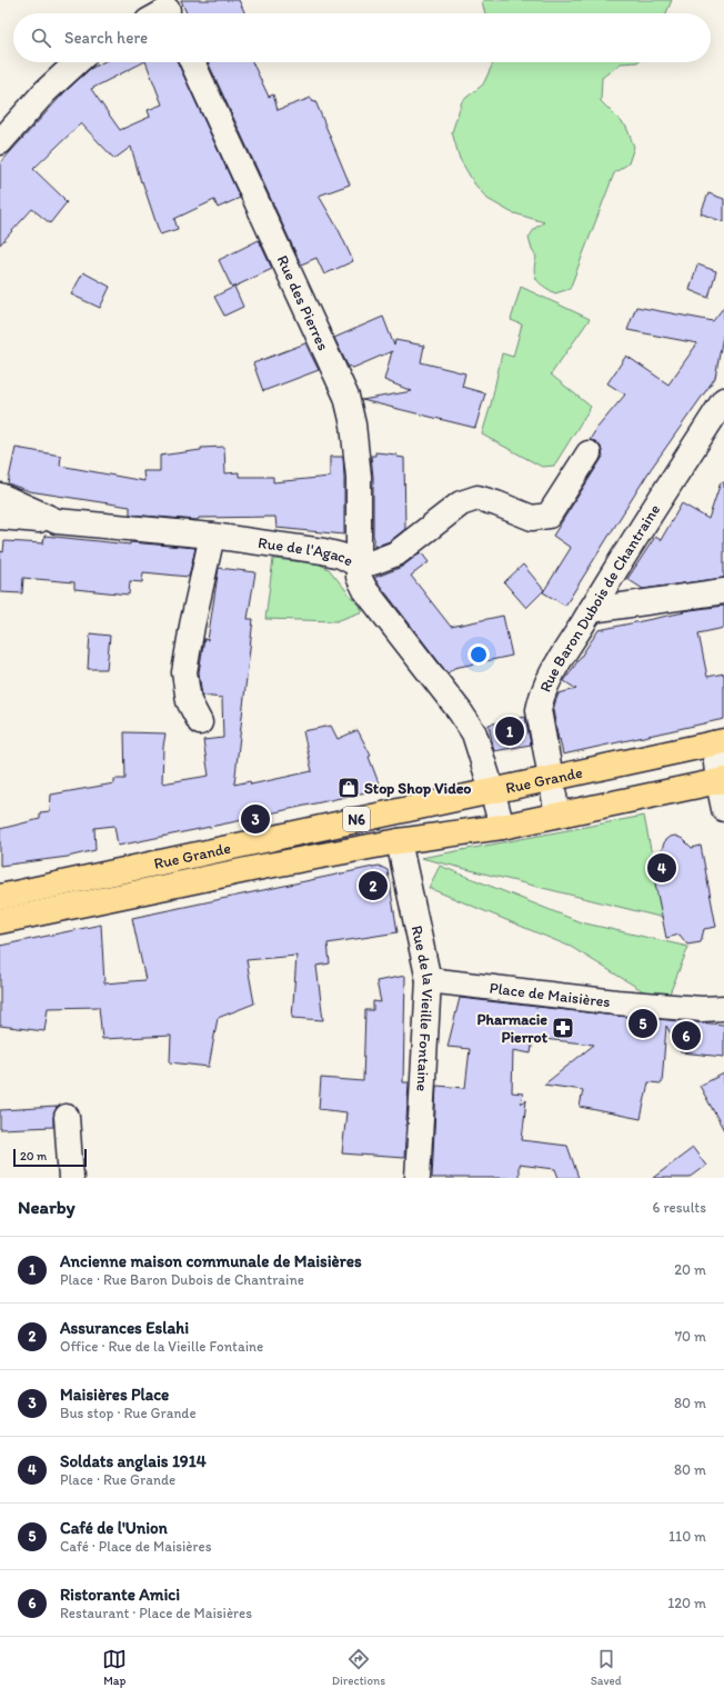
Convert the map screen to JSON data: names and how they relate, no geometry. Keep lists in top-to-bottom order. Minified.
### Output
{"streets":{"main road":["Rue Grande","N6"],"street":["Rue des Pierres","Rue de l'Agace","Rue Baron Dubois de Chantraine","Place de Maisières","Rue de la Vieille Fontaine"]},"crossings":[["Rue des Pierres","Rue de l'Agace"],["Rue de l'Agace","Rue Grande"],["Rue Baron Dubois de Chantraine","Rue Grande"],["Rue Grande","Rue de la Vieille Fontaine"],["Place de Maisières","Rue de la Vieille Fontaine"]],"places":{"shop":["Stop Shop Video"],"pharmacy":["Pharmacie Pierrot"]},"scale_bar":"20 m","page":{"search":"Search here","pins":["1","3","4","2","5","6"],"scale":"20 m","heading":["Nearby","6 results"],"list":[{"mark":"1","name":"Ancienne maison communale de Maisières","note":"Place · Rue Baron Dubois de Chantraine","value":"20 m"},{"mark":"2","name":"Assurances Eslahi","note":"Office · Rue de la Vieille Fontaine","value":"70 m"},{"mark":"3","name":"Maisières Place","note":"Bus stop · Rue Grande","value":"80 m"},{"mark":"4","name":"Soldats anglais 1914","note":"Place · Rue Grande","value":"80 m"},{"mark":"5","name":"Café de l'Union","note":"Café · Place de Maisières","value":"110 m"},{"mark":"6","name":"Ristorante Amici","note":"Restaurant · Place de Maisières","value":"120 m"}],"nav":["Map","Directions","Saved"]}}
